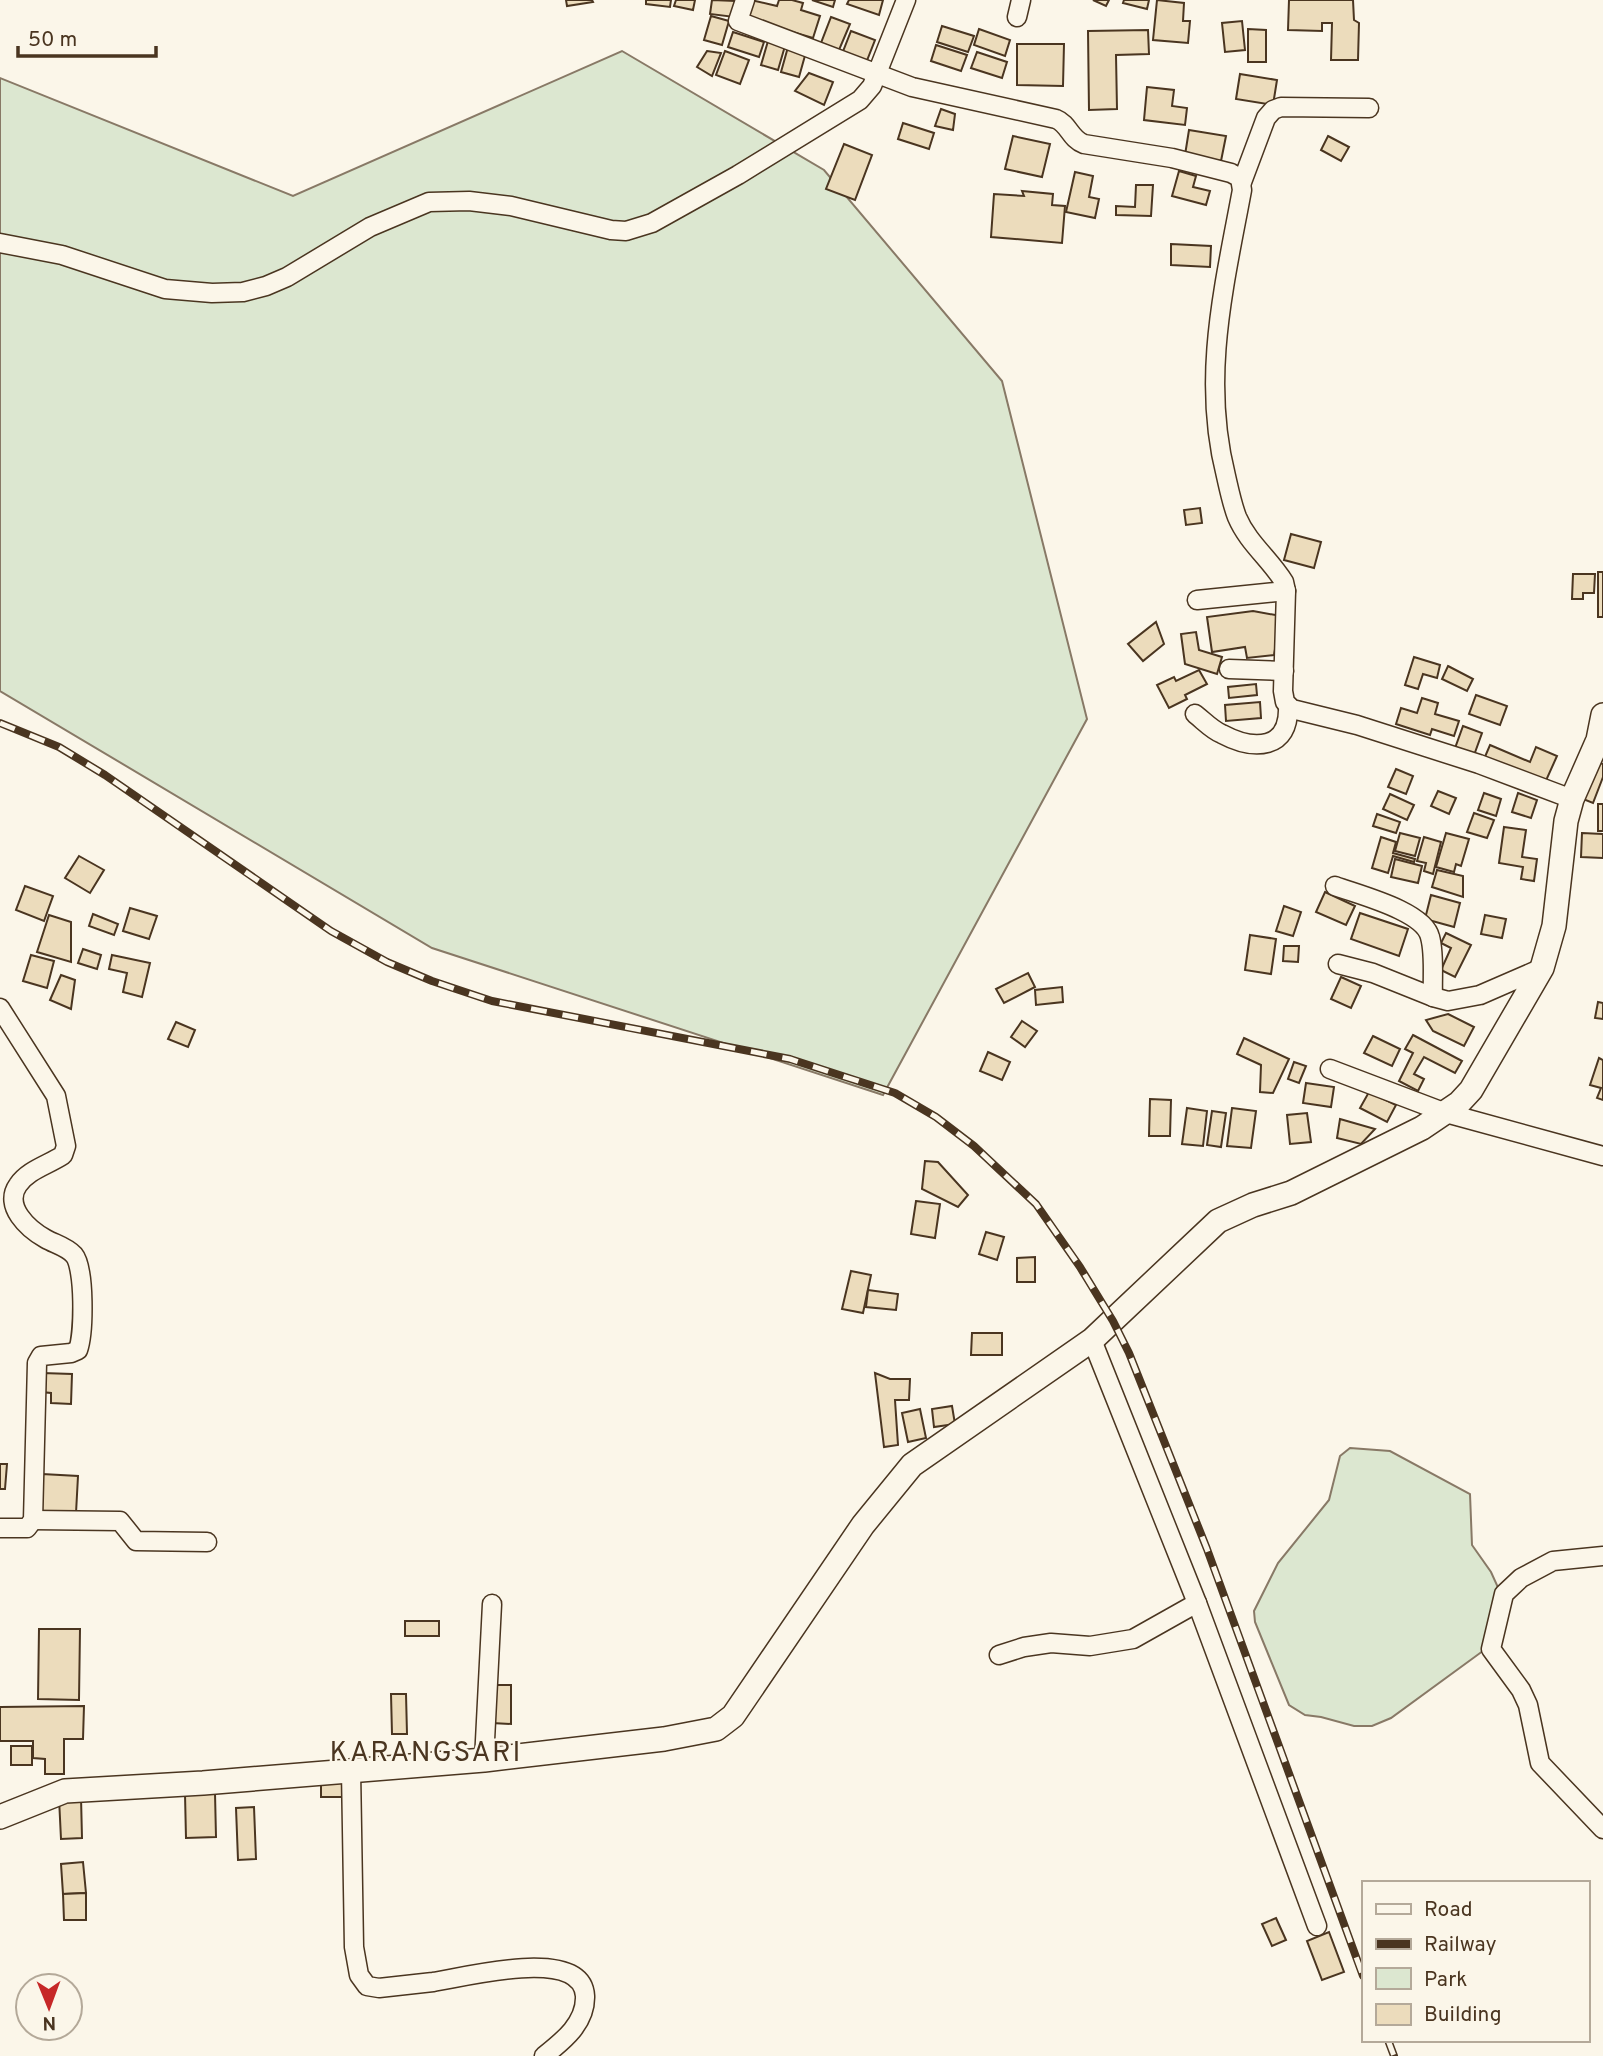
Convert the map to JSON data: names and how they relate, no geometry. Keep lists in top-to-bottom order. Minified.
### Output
{"districts":["KARANGSARI"],"legend":["Road","Railway","Park","Building"],"scale_bar":"50 m","north":"bottom"}
